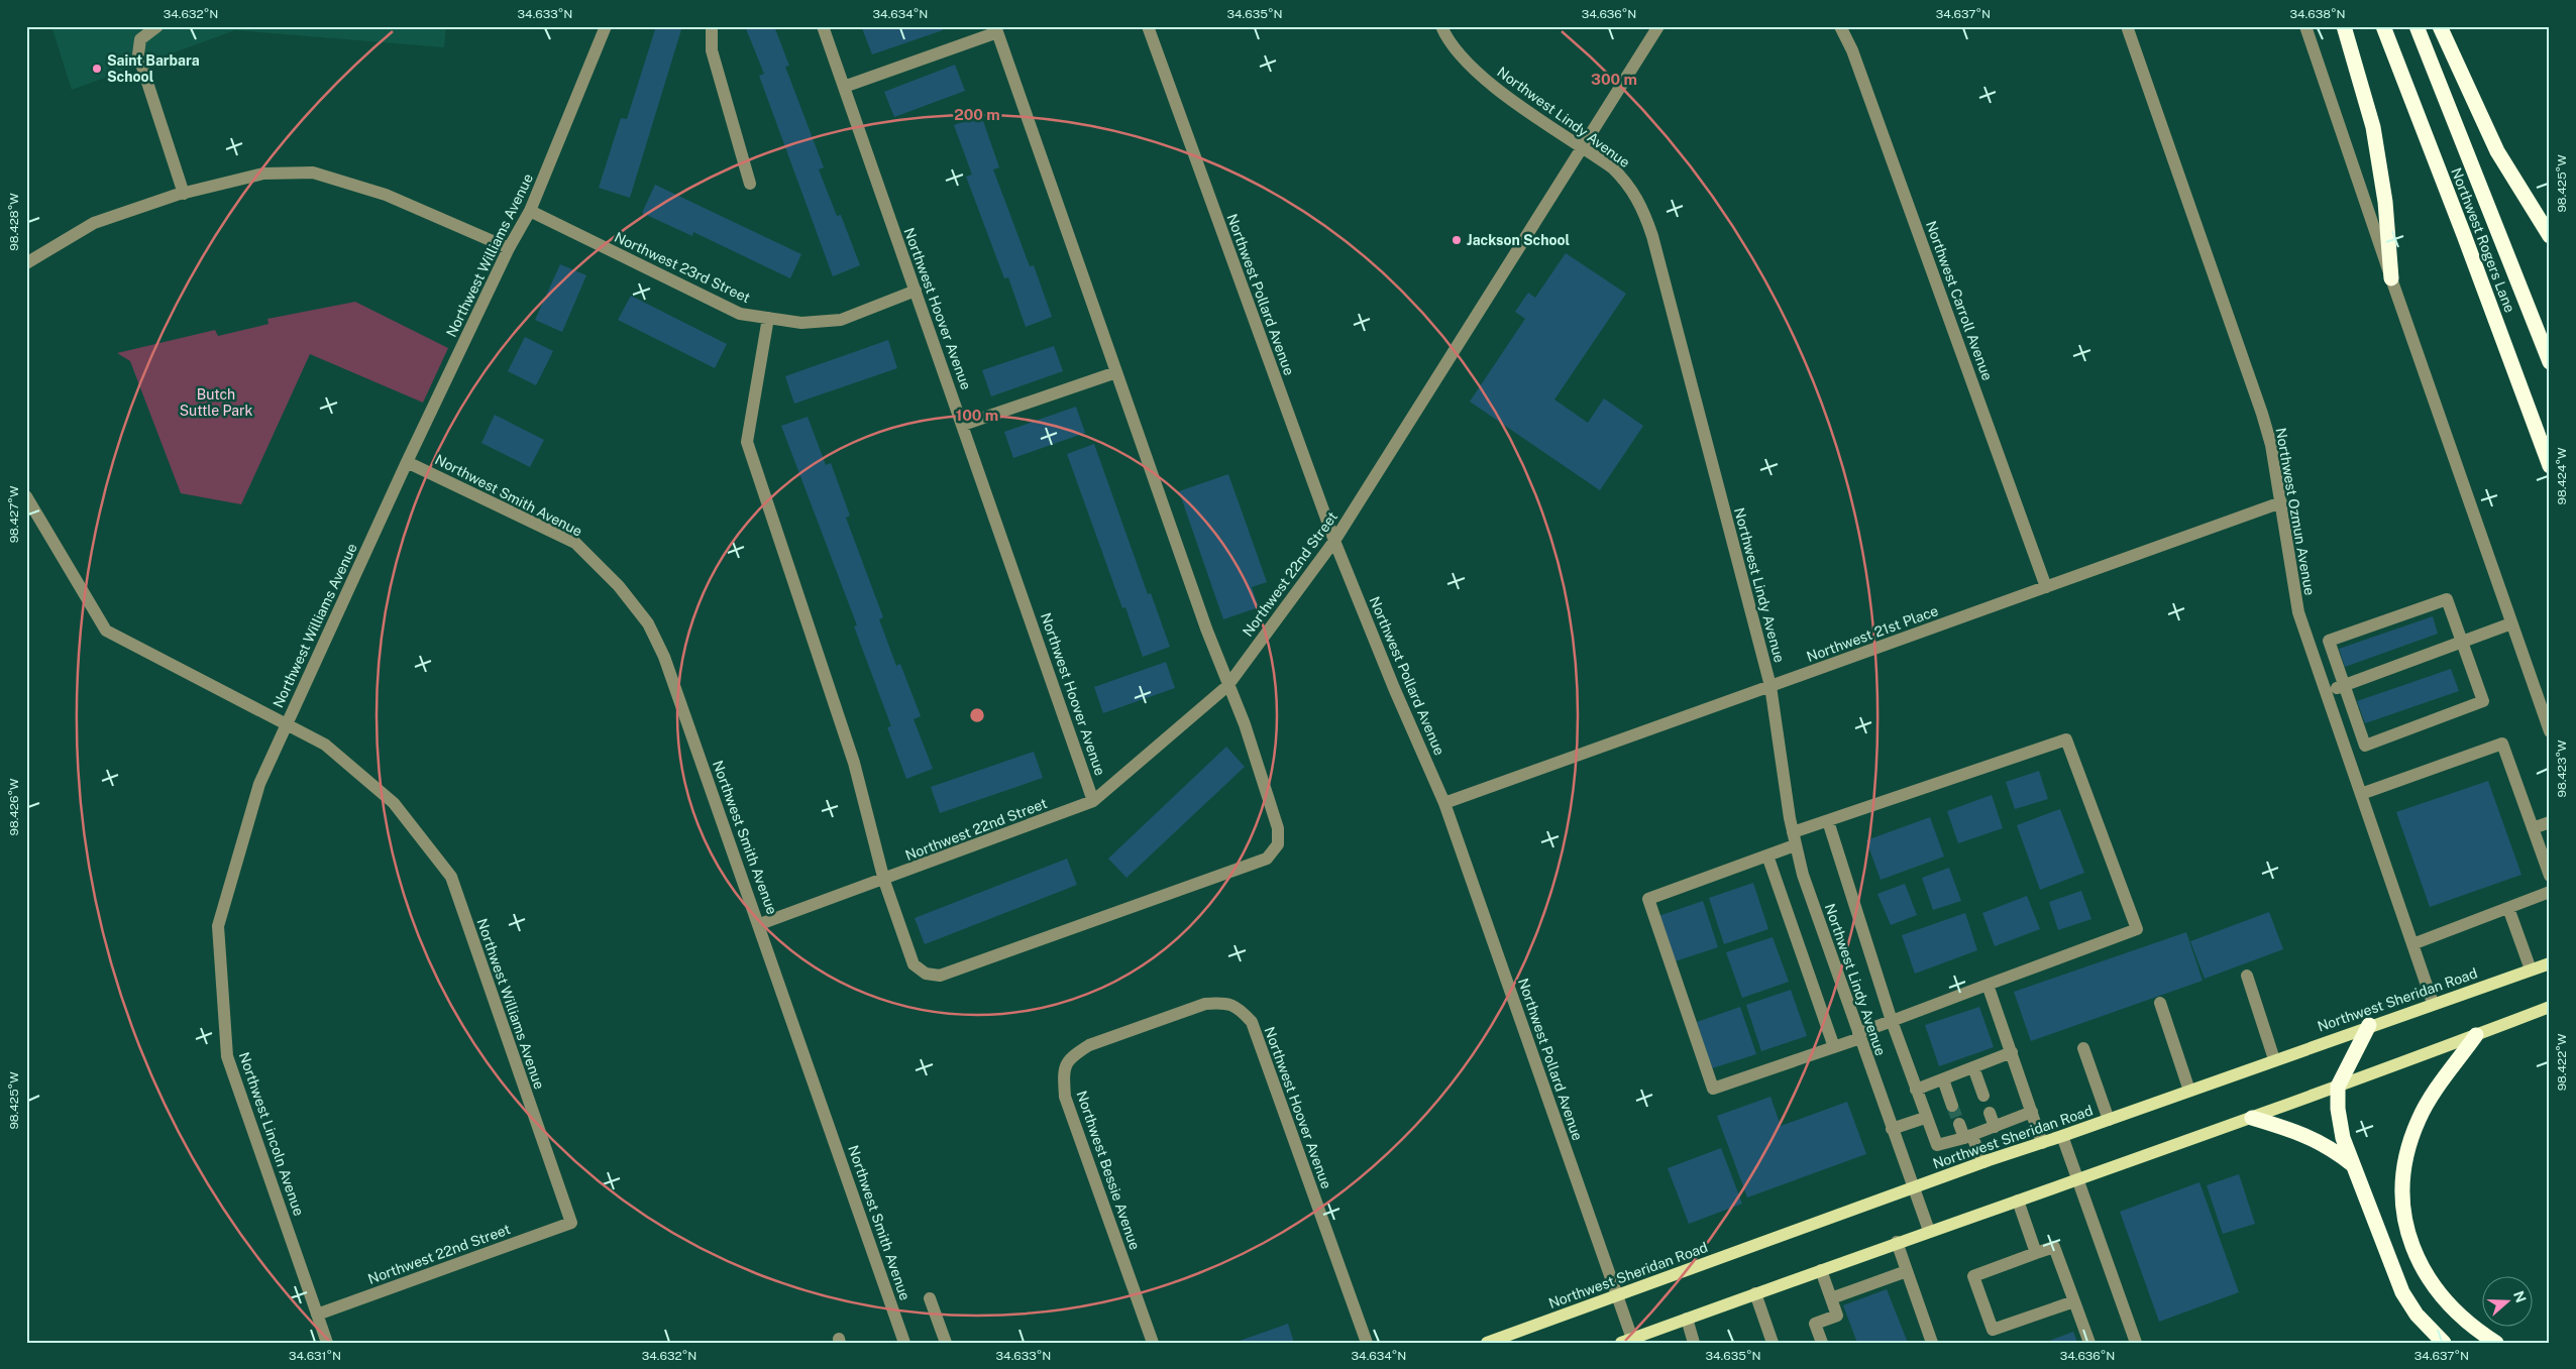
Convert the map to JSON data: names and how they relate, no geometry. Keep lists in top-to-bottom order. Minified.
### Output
{"streets":{"highway":["Northwest Rogers Lane"],"main road":["Northwest Sheridan Road"],"street":["Northwest Lindy Avenue","Northwest Williams Avenue","Northwest 23rd Street","Northwest Pollard Avenue","Northwest Carroll Avenue","Northwest Hoover Avenue","Northwest Smith Avenue","Northwest Ozmun Avenue","Northwest 22nd Street","Northwest 21st Place","Northwest Lincoln Avenue","Northwest Bessie Avenue"]},"crossings":[["Northwest Lindy Avenue","Northwest 22nd Street"],["Northwest Lindy Avenue","Northwest 21st Place"],["Northwest Lindy Avenue","Northwest Sheridan Road"],["Northwest Williams Avenue","Northwest 23rd Street"],["Northwest Williams Avenue","Northwest Smith Avenue"],["Northwest Williams Avenue","Northwest 22nd Street"],["Northwest Williams Avenue","Northwest Lincoln Avenue"],["Northwest 23rd Street","Northwest Hoover Avenue"],["Northwest Pollard Avenue","Northwest 22nd Street"],["Northwest Pollard Avenue","Northwest 21st Place"],["Northwest Pollard Avenue","Northwest Sheridan Road"],["Northwest Carroll Avenue","Northwest 21st Place"],["Northwest Hoover Avenue","Northwest 22nd Street"],["Northwest Hoover Avenue","Northwest Bessie Avenue"],["Northwest Smith Avenue","Northwest 22nd Street"],["Northwest Ozmun Avenue","Northwest 21st Place"],["Northwest Ozmun Avenue","Northwest Sheridan Road"],["Northwest 22nd Street","Northwest Lincoln Avenue"]],"parks":["Butch Suttle Park"],"places":["Saint Barbara School","Jackson School"],"north":"right","coordinates":["34.632°N","34.633°N","34.634°N","34.635°N","34.636°N","34.637°N","34.638°N","98.425°W","98.428°W","98.424°W","98.427°W","98.423°W","98.426°W","98.422°W","34.631°N"],"rings":["300 m","200 m","100 m"]}
